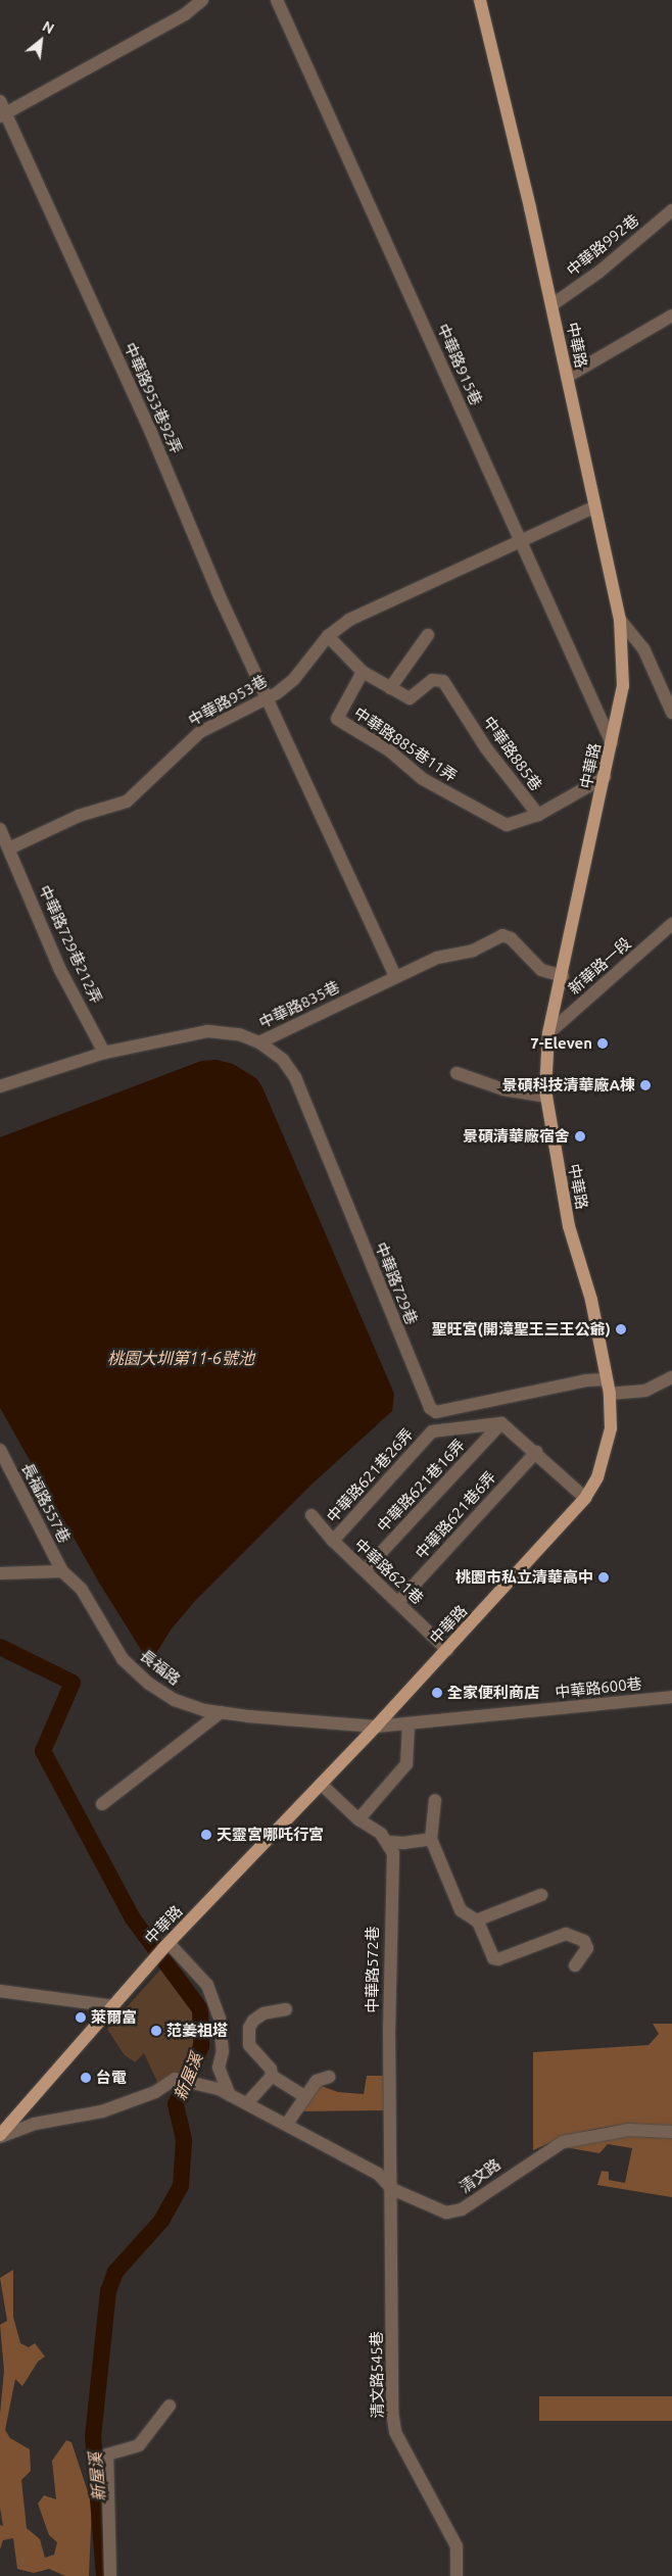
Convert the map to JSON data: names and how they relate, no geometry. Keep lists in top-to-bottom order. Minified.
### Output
{"streets":{"main road":["中華路"],"street":["中華路992巷","中華路915巷","中華路953巷92弄","中華路953巷","中華路885巷11弄","中華路885巷","中華路729巷212弄","新華路一段","中華路835巷","中華路729巷","中華路621巷26弄","中華路621巷16弄","長福路557巷","中華路621巷6弄","中華路621巷","長福路","中華路600巷","中華路572巷","清文路","清文路545巷"]},"crossings":[["中華路992巷","中華路"],["中華路","中華路915巷"],["中華路","中華路953巷"],["中華路","中華路885巷"],["中華路","新華路一段"],["中華路","中華路835巷"],["中華路","中華路729巷"],["中華路","中華路621巷"],["中華路","長福路"],["中華路","中華路600巷"],["中華路","清文路"],["中華路915巷","中華路953巷"],["中華路953巷92弄","中華路953巷"],["中華路953巷92弄","中華路835巷"],["中華路953巷","中華路729巷212弄"],["中華路885巷11弄","中華路885巷"],["中華路729巷212弄","中華路835巷"],["中華路835巷","中華路729巷"],["中華路621巷26弄","中華路621巷16弄"],["中華路621巷26弄","中華路621巷"],["中華路621巷16弄","中華路621巷"],["長福路557巷","長福路"],["中華路621巷6弄","中華路621巷"],["長福路","中華路600巷"],["中華路572巷","清文路"],["中華路572巷","清文路545巷"],["清文路","清文路545巷"]],"water":["桃園大圳第11-6號池","新屋溪"],"places":["7-Eleven","景碩科技清華廠A棟","景碩清華廠宿舍","聖旺宮(開漳聖王三王公爺)","桃園市私立清華高中","全家便利商店","天靈宮哪吒行宮","萊爾富","范姜祖塔","台電"],"north":"top right"}
